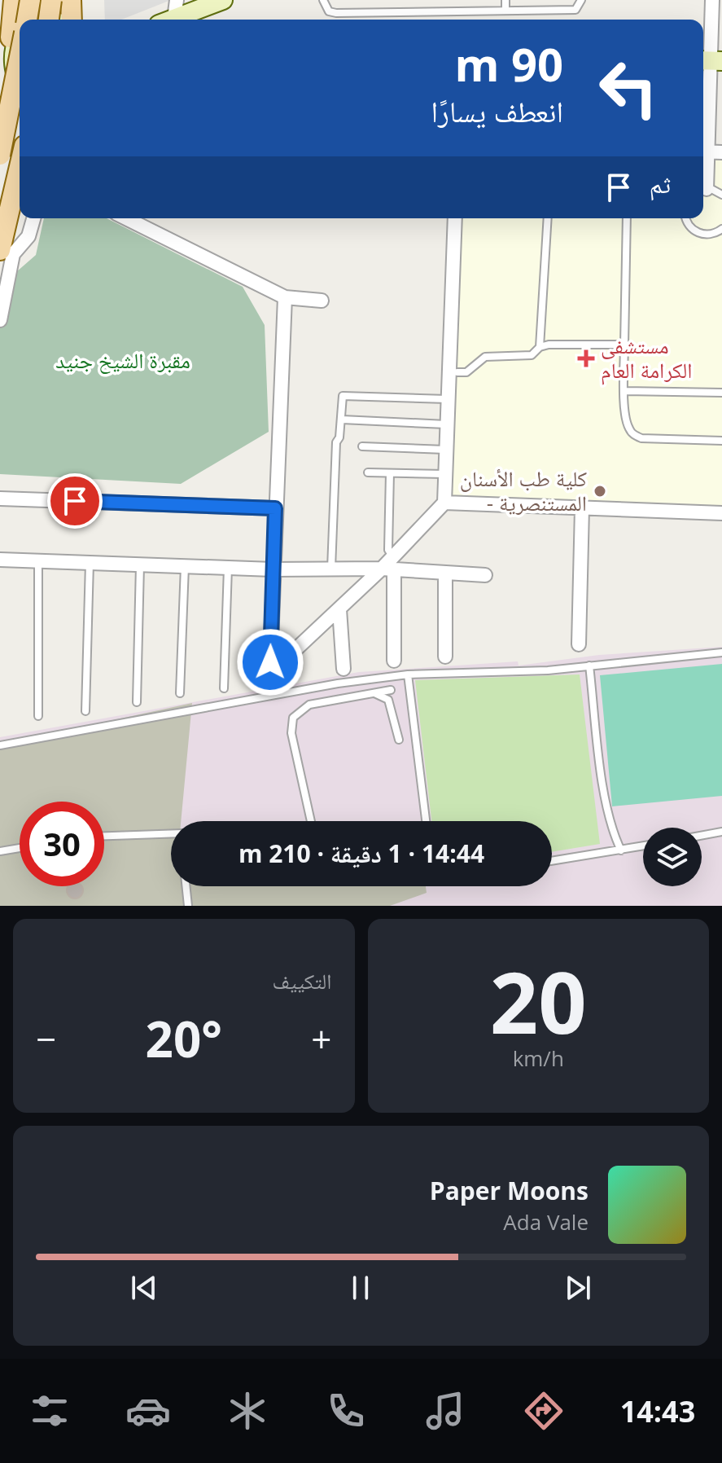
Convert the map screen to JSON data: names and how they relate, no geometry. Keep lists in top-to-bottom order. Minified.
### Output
{"parks":["مقبرة الشيخ جنيد"],"places":{"health":["مستشفى الكرامة العام"],"other":["كلية طب الأسنان - المستنصرية"]},"page":{"turn":["90 m","انعطف يسارًا"],"then":"ثم","limit":"30","trip":"14:44 · 1 دقيقة · 210 m","tile":[["20","km/h"],"التكييف"],"heat":["−","20°","+"],"song":["Paper Moons","Ada Vale"],"tabs":"14:43"}}
